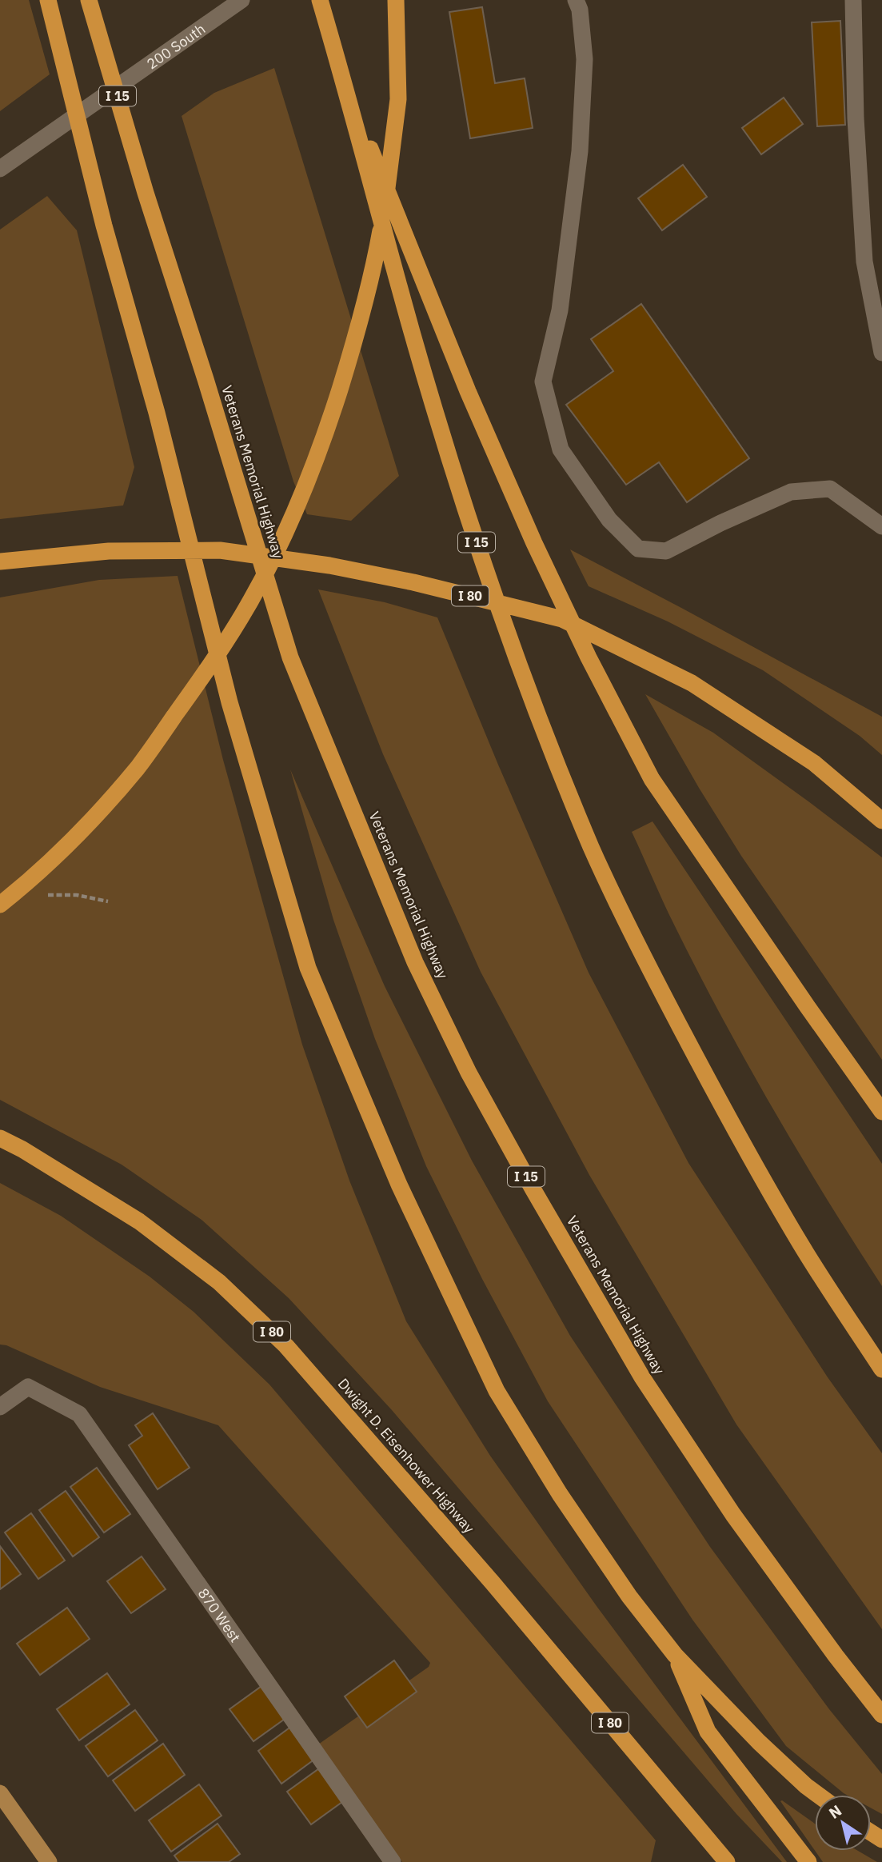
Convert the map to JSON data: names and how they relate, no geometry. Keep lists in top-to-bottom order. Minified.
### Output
{"streets":{"highway":["I 15","Veterans Memorial Highway","I 80","Dwight D. Eisenhower Highway"],"street":["200 South","870 West"]},"north":"top left"}
